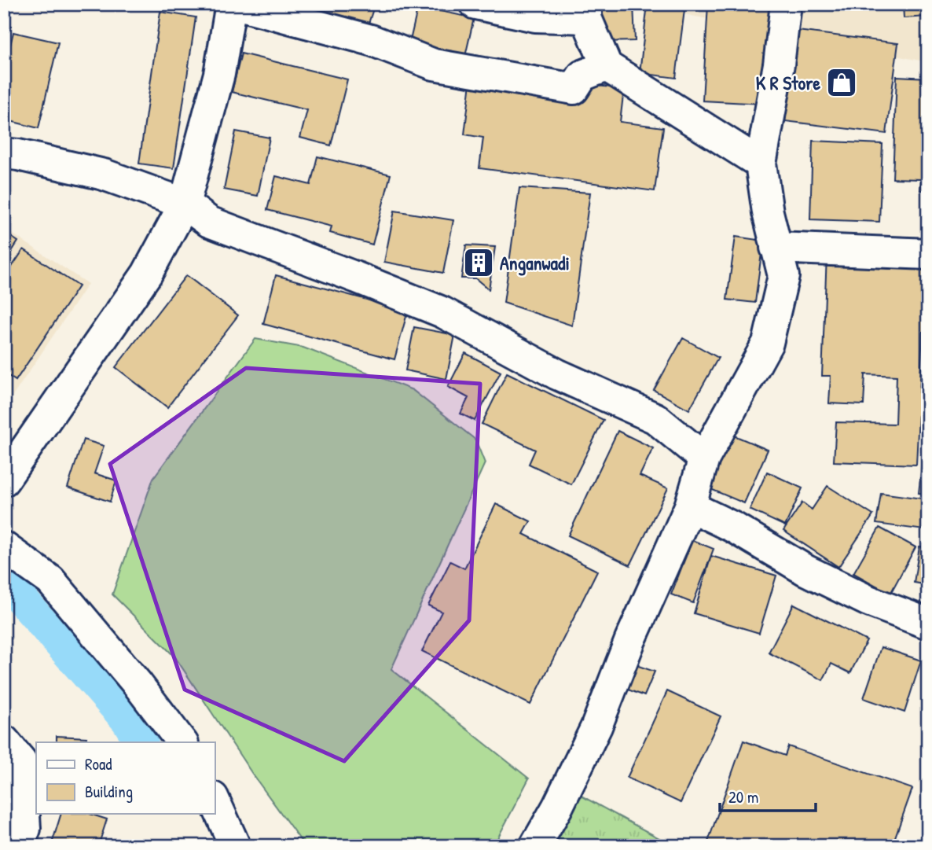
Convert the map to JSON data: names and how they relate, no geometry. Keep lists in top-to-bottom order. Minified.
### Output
{"places":{"shop":["K R Store"],"building":["Anganwadi"]},"legend":["Road","Building"],"scale_bar":"20 m"}
